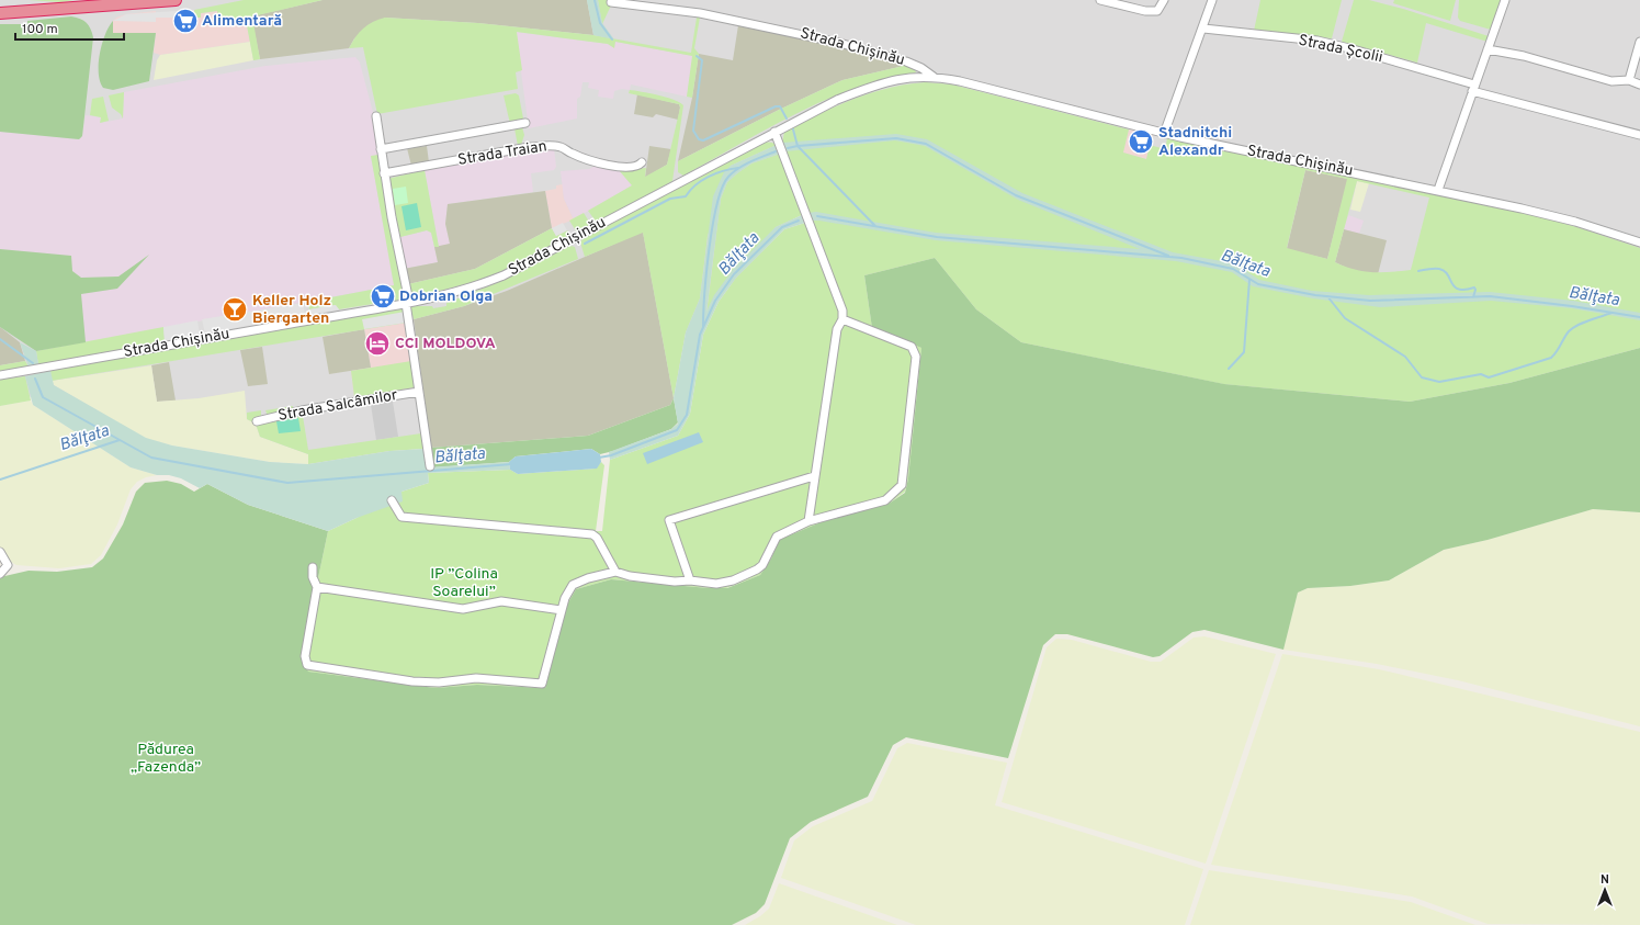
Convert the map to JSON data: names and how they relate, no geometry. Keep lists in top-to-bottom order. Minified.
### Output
{"streets":{"street":["Strada Chișinău","Strada Școlii","Strada Traian","Strada Salcâmilor"]},"crossings":[["Strada Chișinău","Strada Salcâmilor"]],"water":["Bălţata"],"parks":["IP ”Colina Soarelui”","Pădurea „Fazenda”"],"places":{"supermarket":["Alimentară","Stadnitchi Alexandr","Dobrian Olga"],"bar":["Keller Holz Biergarten"],"hotel":["CCI MOLDOVA"]},"scale_bar":"100 m","north":"top"}
